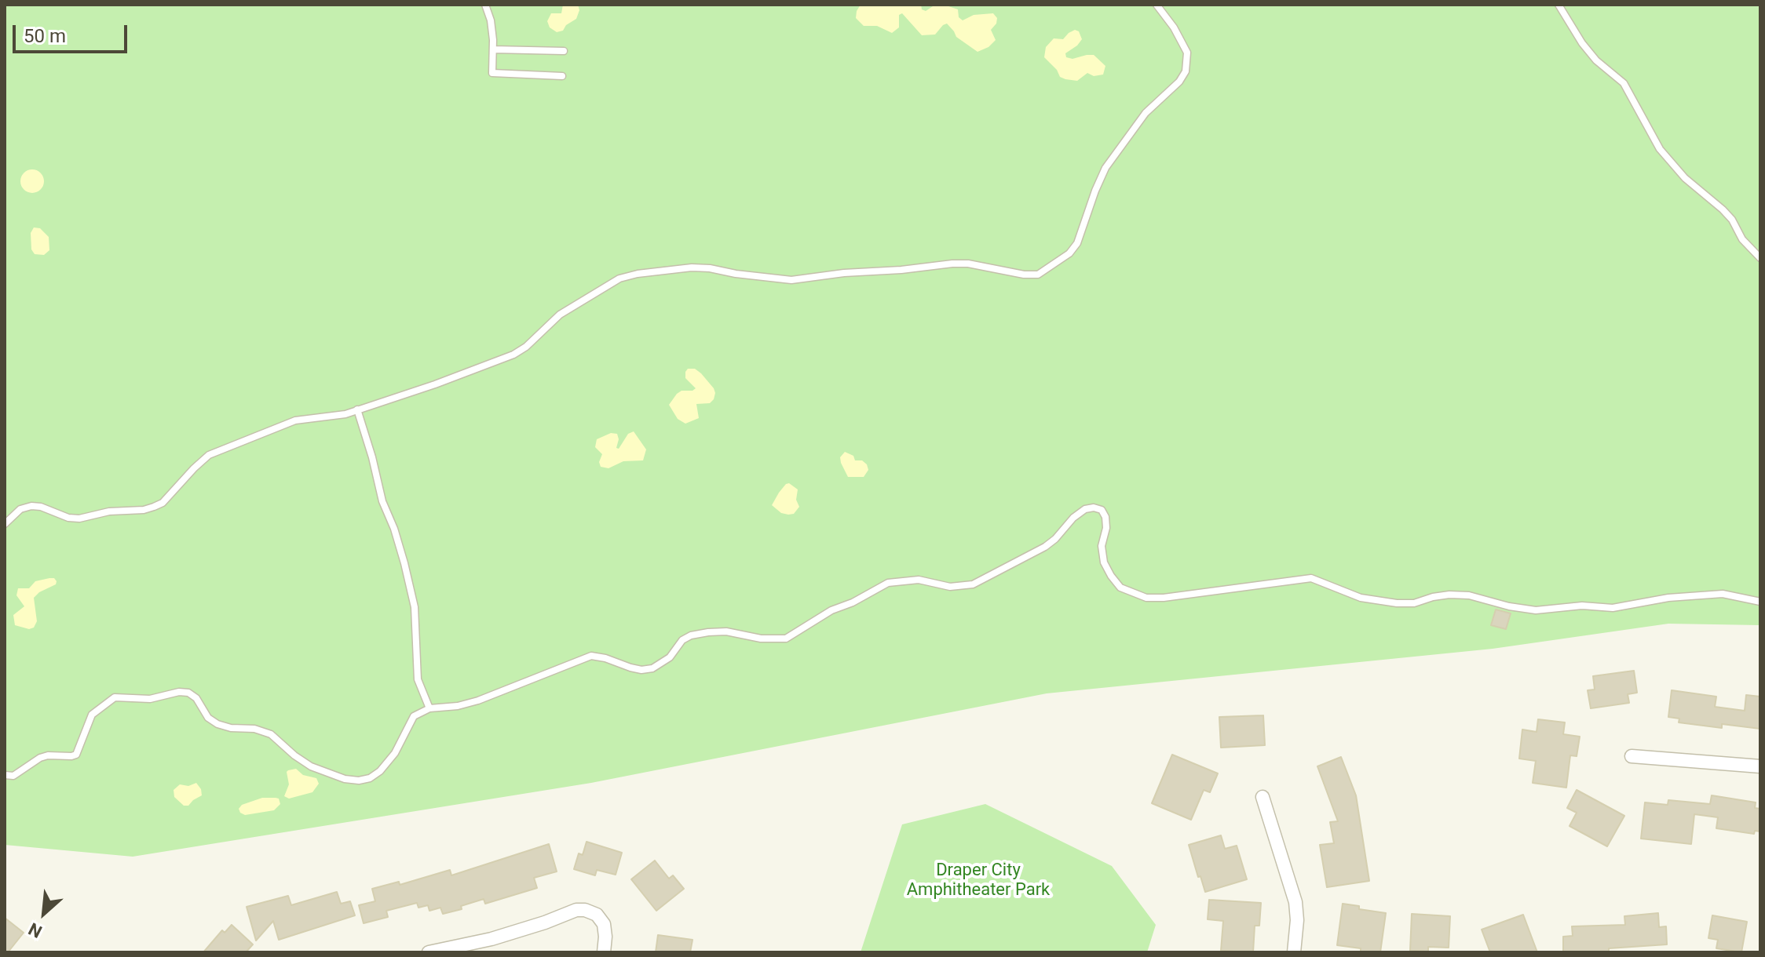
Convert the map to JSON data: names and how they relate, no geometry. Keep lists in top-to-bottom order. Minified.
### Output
{"parks":["Draper City Amphitheater Park"],"scale_bar":"50 m","north":"bottom left"}
